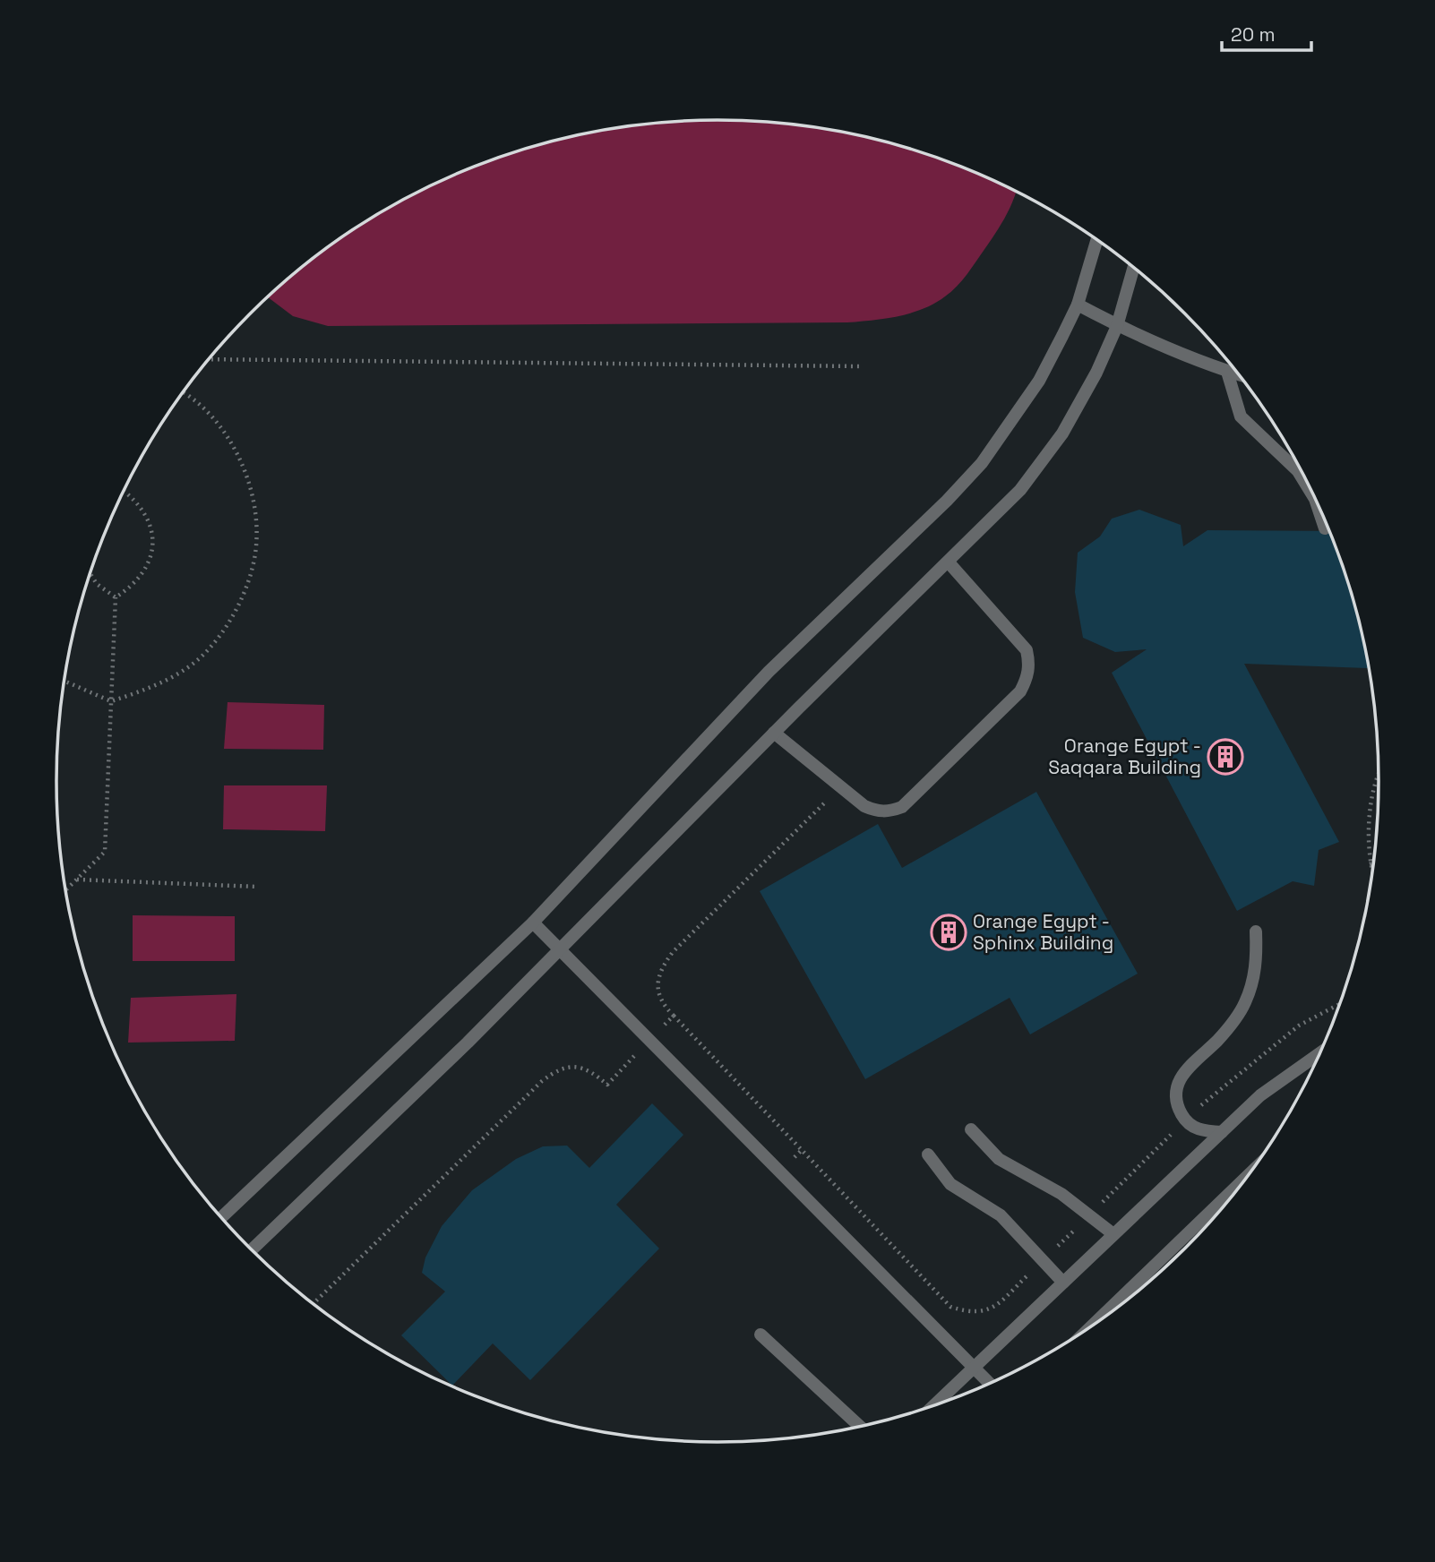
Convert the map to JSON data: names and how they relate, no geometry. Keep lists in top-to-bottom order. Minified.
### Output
{"places":{"building":["Orange Egypt - Saqqara Building","Orange Egypt - Sphinx Building"]},"scale_bar":"20 m"}
